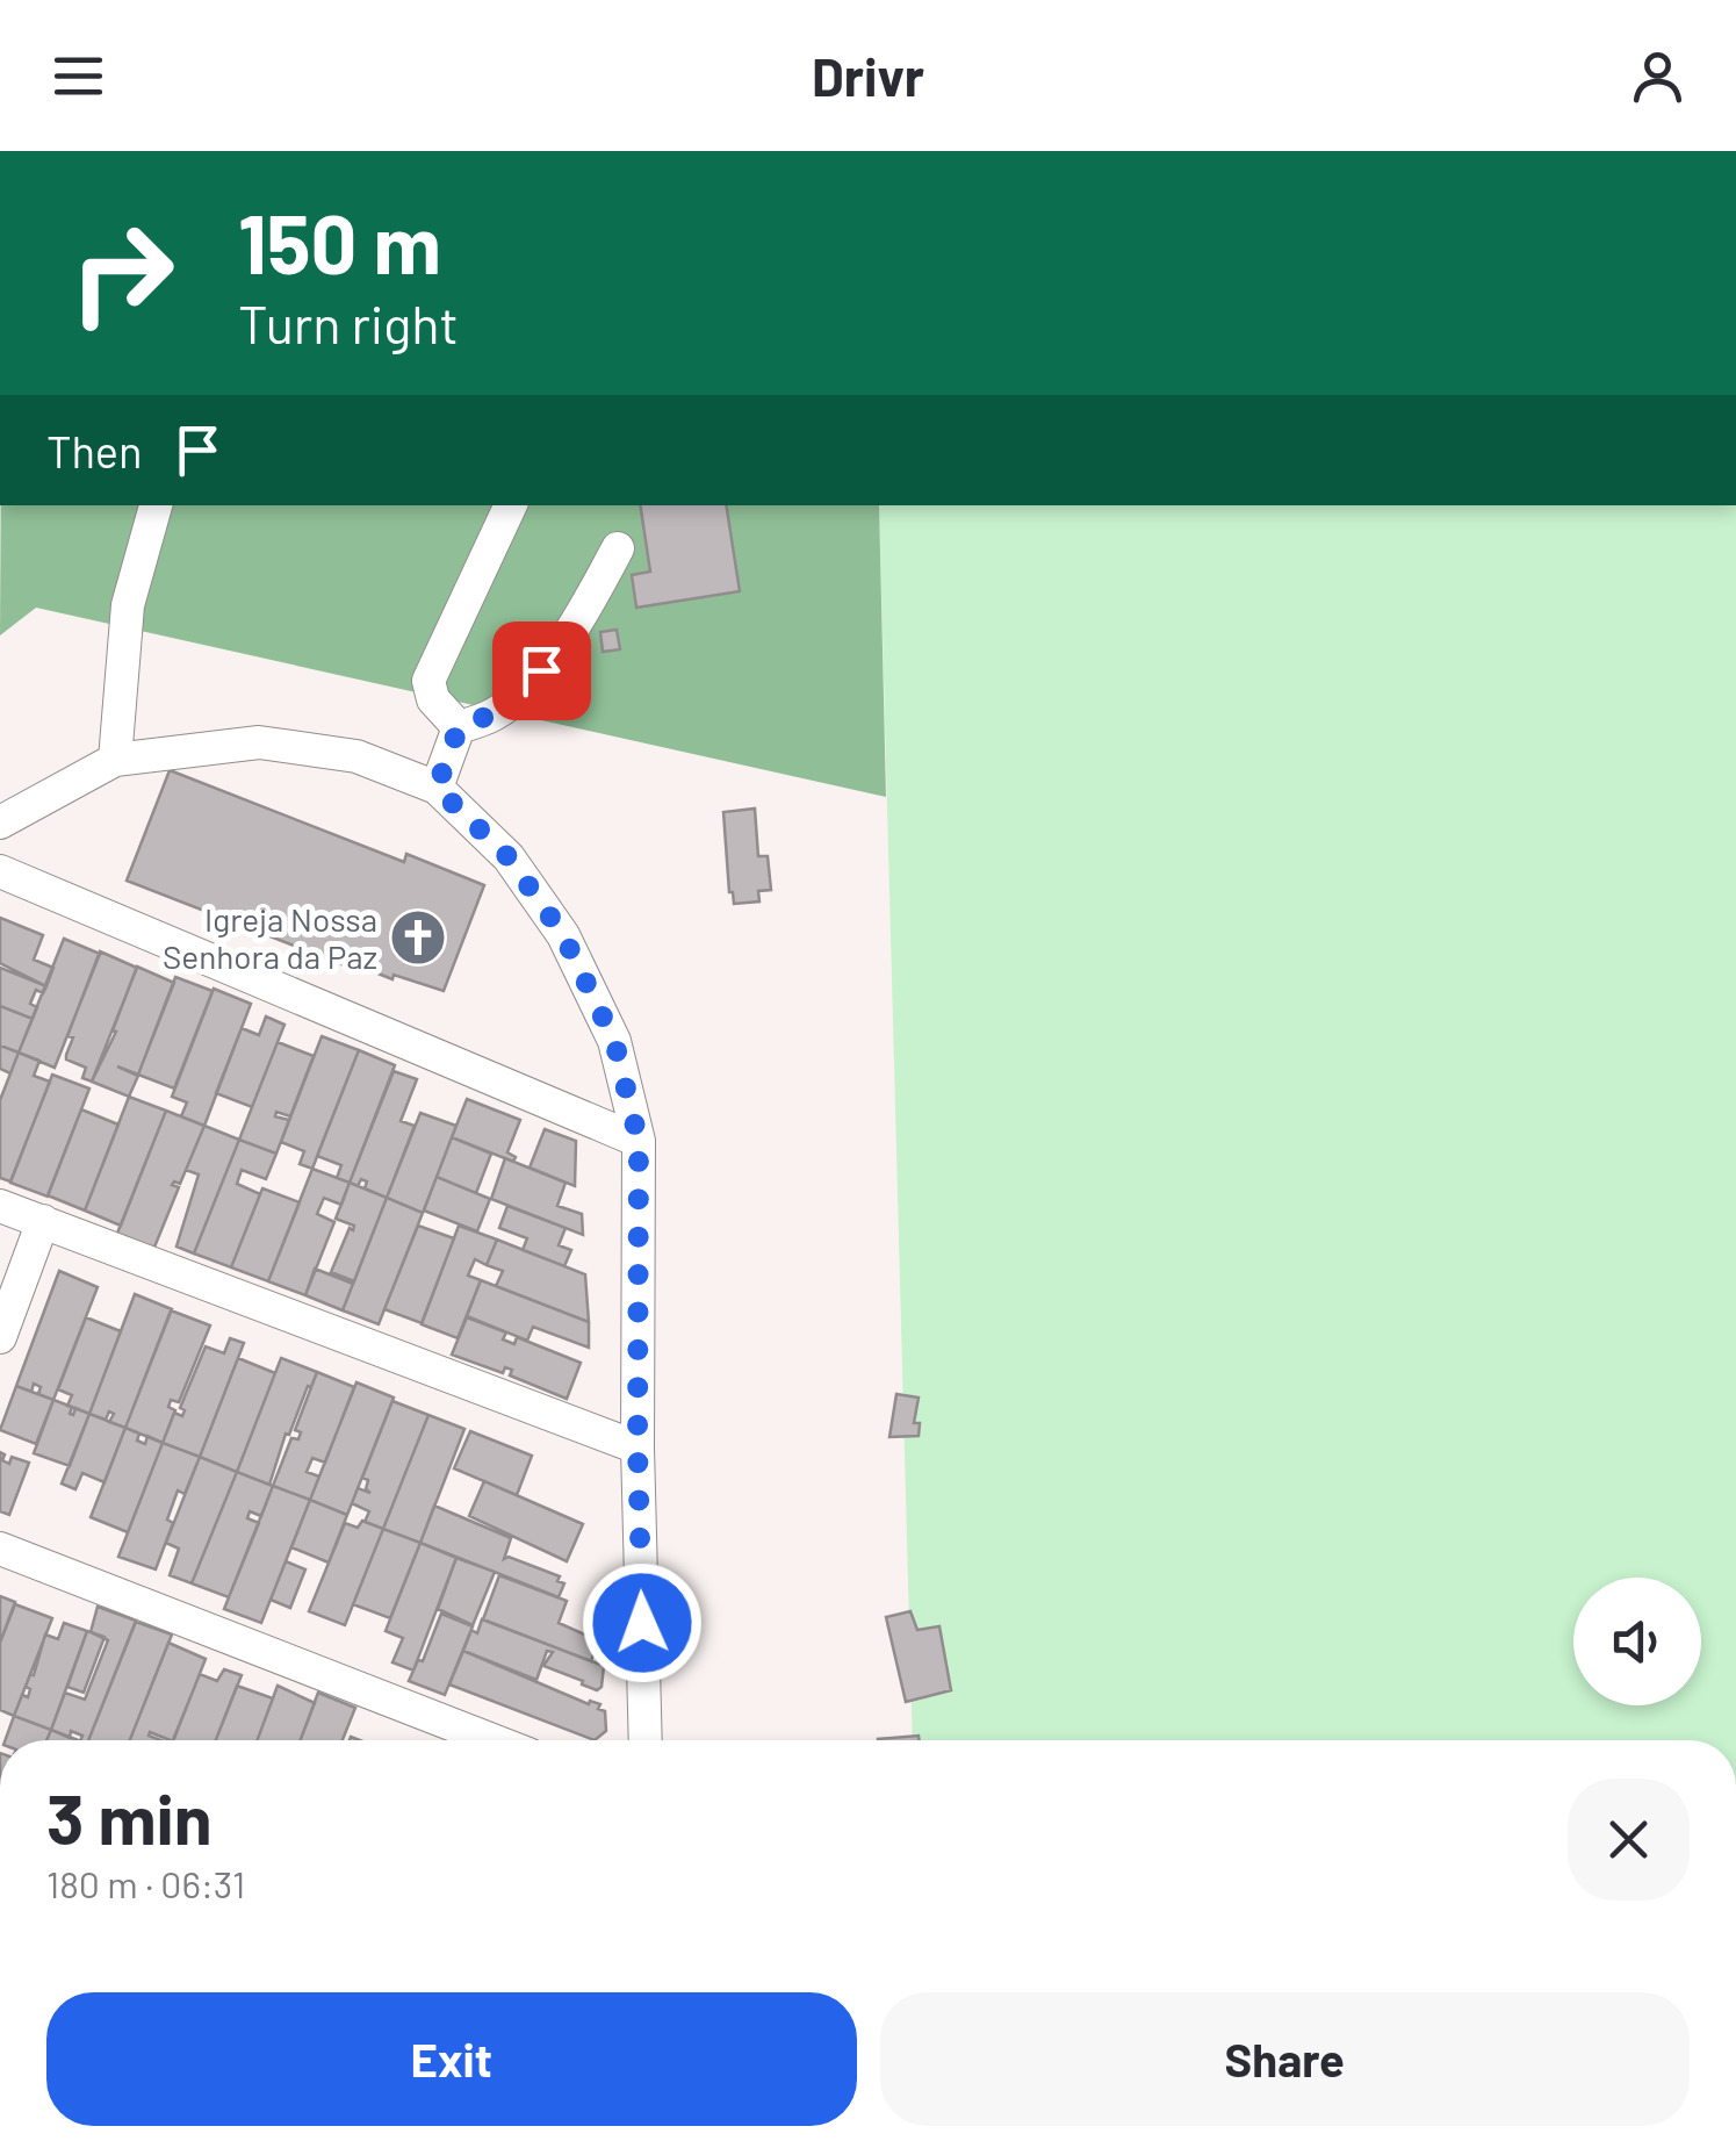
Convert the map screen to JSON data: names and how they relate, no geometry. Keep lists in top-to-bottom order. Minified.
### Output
{"places":{"church":["Igreja Nossa Senhora da Paz"]},"page":{"header":"Drivr","turn":["150 m","Turn right"],"then":"Then","heading":["3 min","180 m · 06:31"],"buttons":["Exit","Share"]}}
